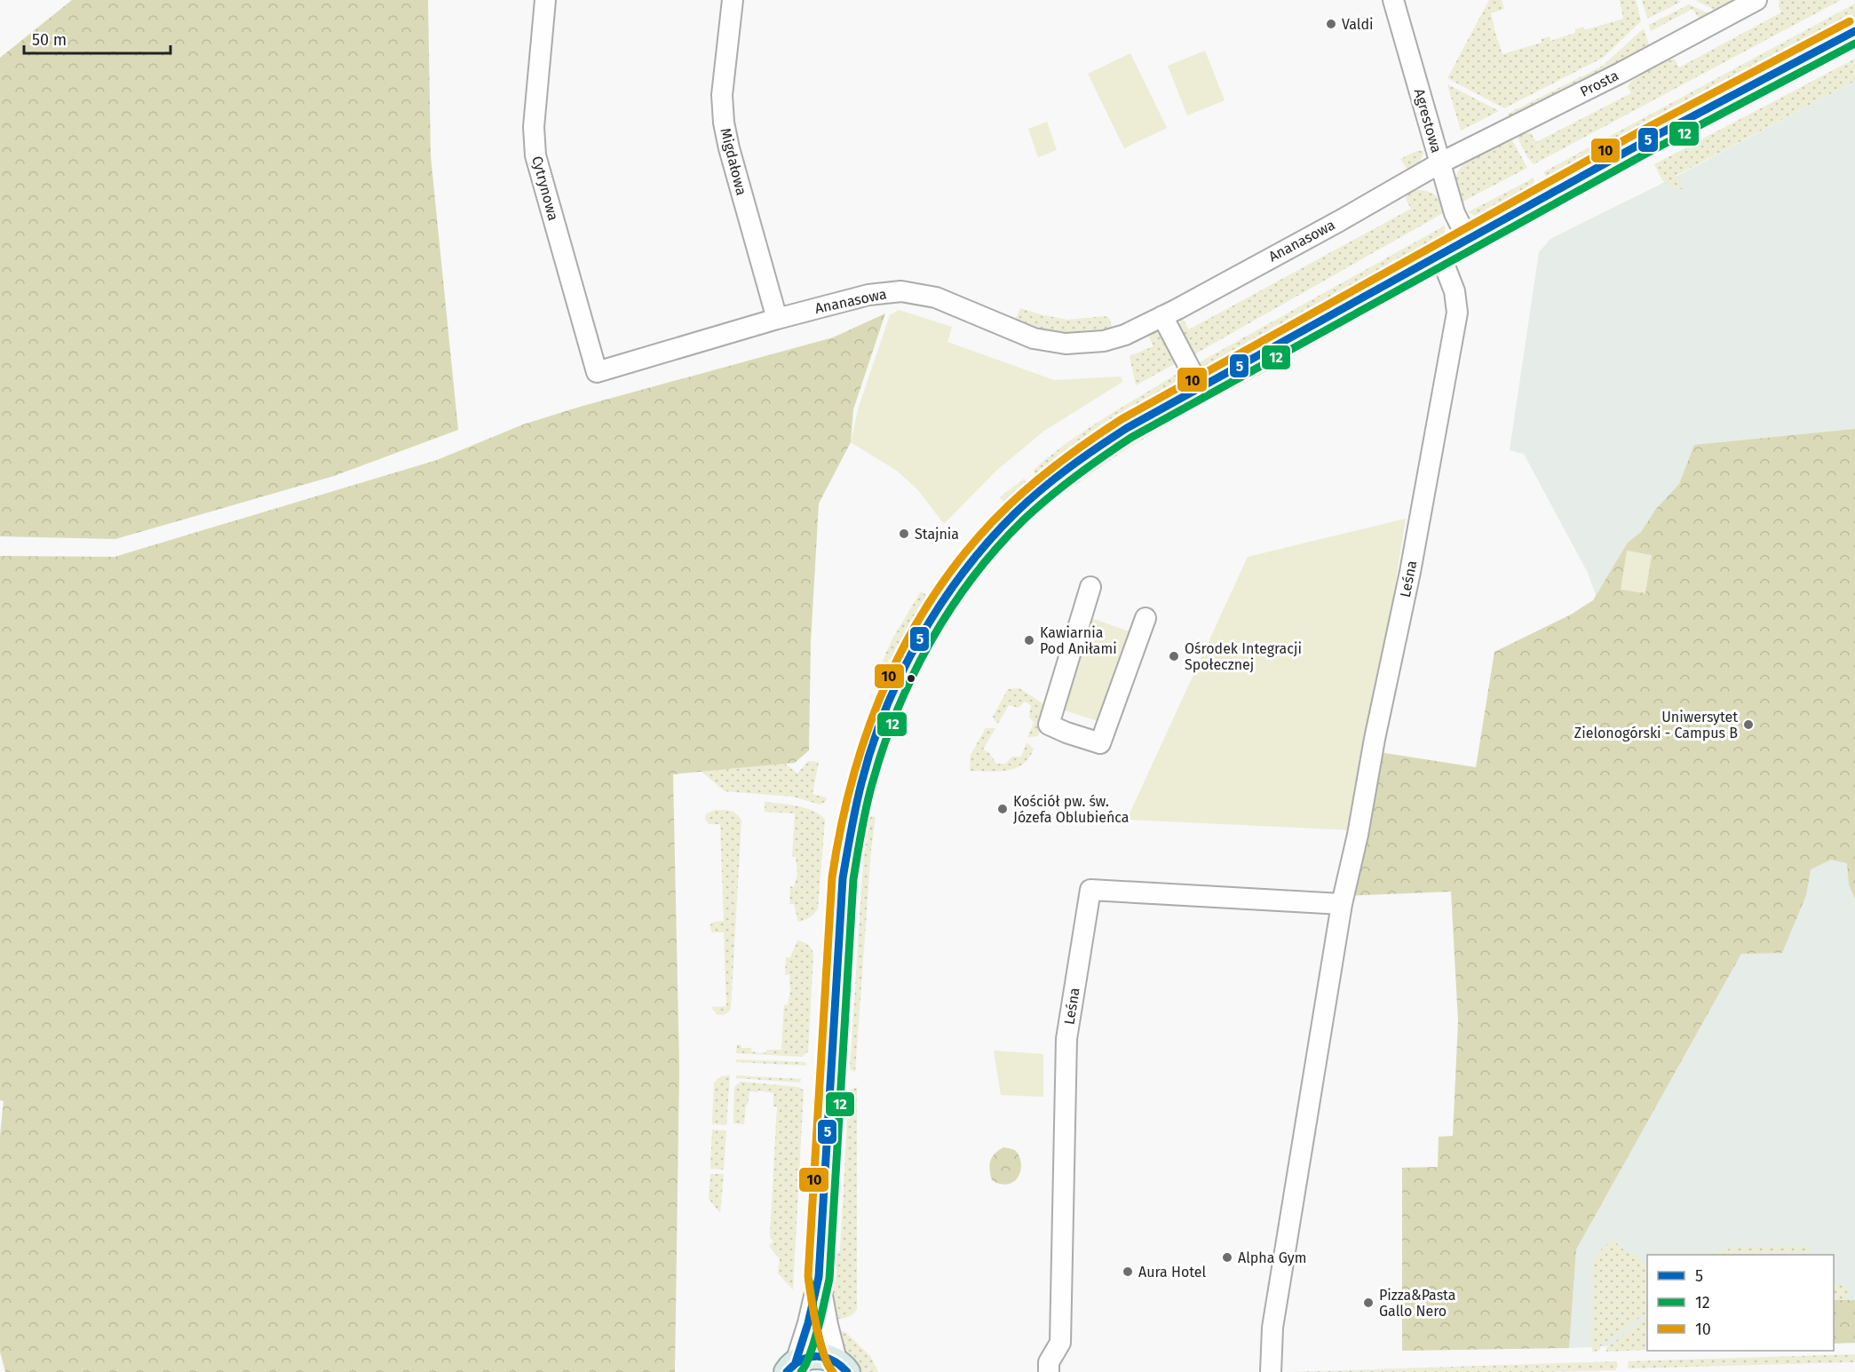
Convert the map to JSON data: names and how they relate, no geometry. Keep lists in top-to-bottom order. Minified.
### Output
{"streets":{"street":["Prosta","Agrestowa","Migdałowa","Cytrynowa","Ananasowa","Leśna"]},"crossings":[["Prosta","Agrestowa"],["Prosta","Ananasowa"],["Agrestowa","Ananasowa"],["Migdałowa","Ananasowa"],["Cytrynowa","Ananasowa"]],"places":["Valdi","Stajnia","Kawiarnia Pod Aniłami","Ośrodek Integracji Społecznej","Uniwersytet Zielonogórski - Campus B","Kościół pw. św. Józefa Oblubieńca","Alpha Gym","Aura Hotel","Pizza&Pasta Gallo Nero"],"lines":["transit line 10","transit line 5","transit line 12"],"legend":["5","12","10"],"scale_bar":"50 m"}
